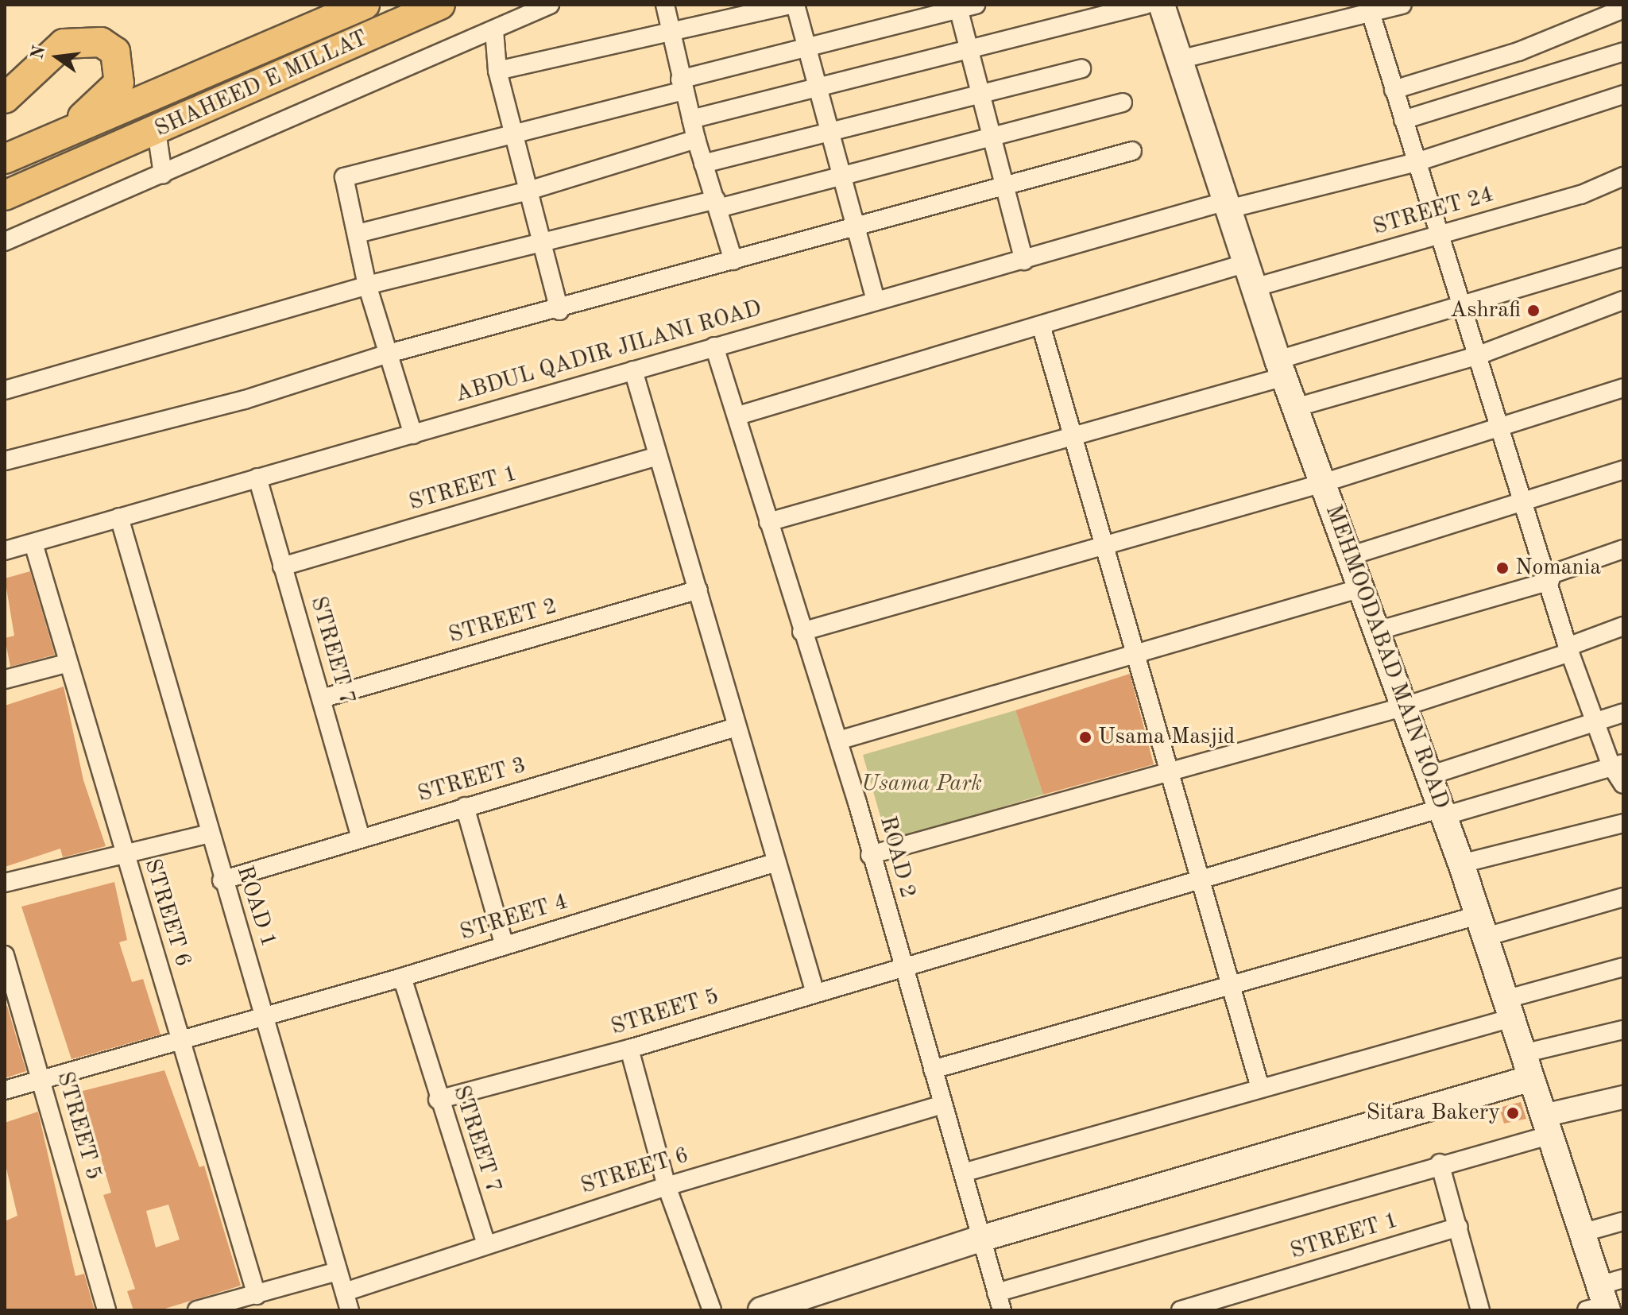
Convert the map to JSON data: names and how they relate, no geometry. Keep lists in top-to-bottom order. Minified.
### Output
{"streets":{"main road":["SHAHEED E MILLAT","MEHMOODABAD MAIN ROAD"],"street":["STREET 24","ABDUL QADIR JILANI ROAD","STREET 1","STREET 2","STREET 7","STREET 3","ROAD 2","ROAD 1","STREET 6","STREET 4","STREET 5"]},"crossings":[["STREET 24","MEHMOODABAD MAIN ROAD"],["ABDUL QADIR JILANI ROAD","STREET 7"],["ABDUL QADIR JILANI ROAD","MEHMOODABAD MAIN ROAD"],["ABDUL QADIR JILANI ROAD","ROAD 2"],["ABDUL QADIR JILANI ROAD","ROAD 1"],["ABDUL QADIR JILANI ROAD","STREET 6"],["STREET 1","STREET 7"],["STREET 2","STREET 7"],["STREET 7","STREET 3"],["STREET 7","STREET 6"],["STREET 7","STREET 4"],["STREET 7","STREET 5"],["MEHMOODABAD MAIN ROAD","STREET 5"],["STREET 3","ROAD 1"],["ROAD 2","STREET 6"],["ROAD 2","STREET 5"],["ROAD 1","STREET 6"],["ROAD 1","STREET 4"]],"parks":["Usama Park"],"places":["Ashrafi","Nomania","Usama Masjid","Sitara Bakery"],"north":"left"}
